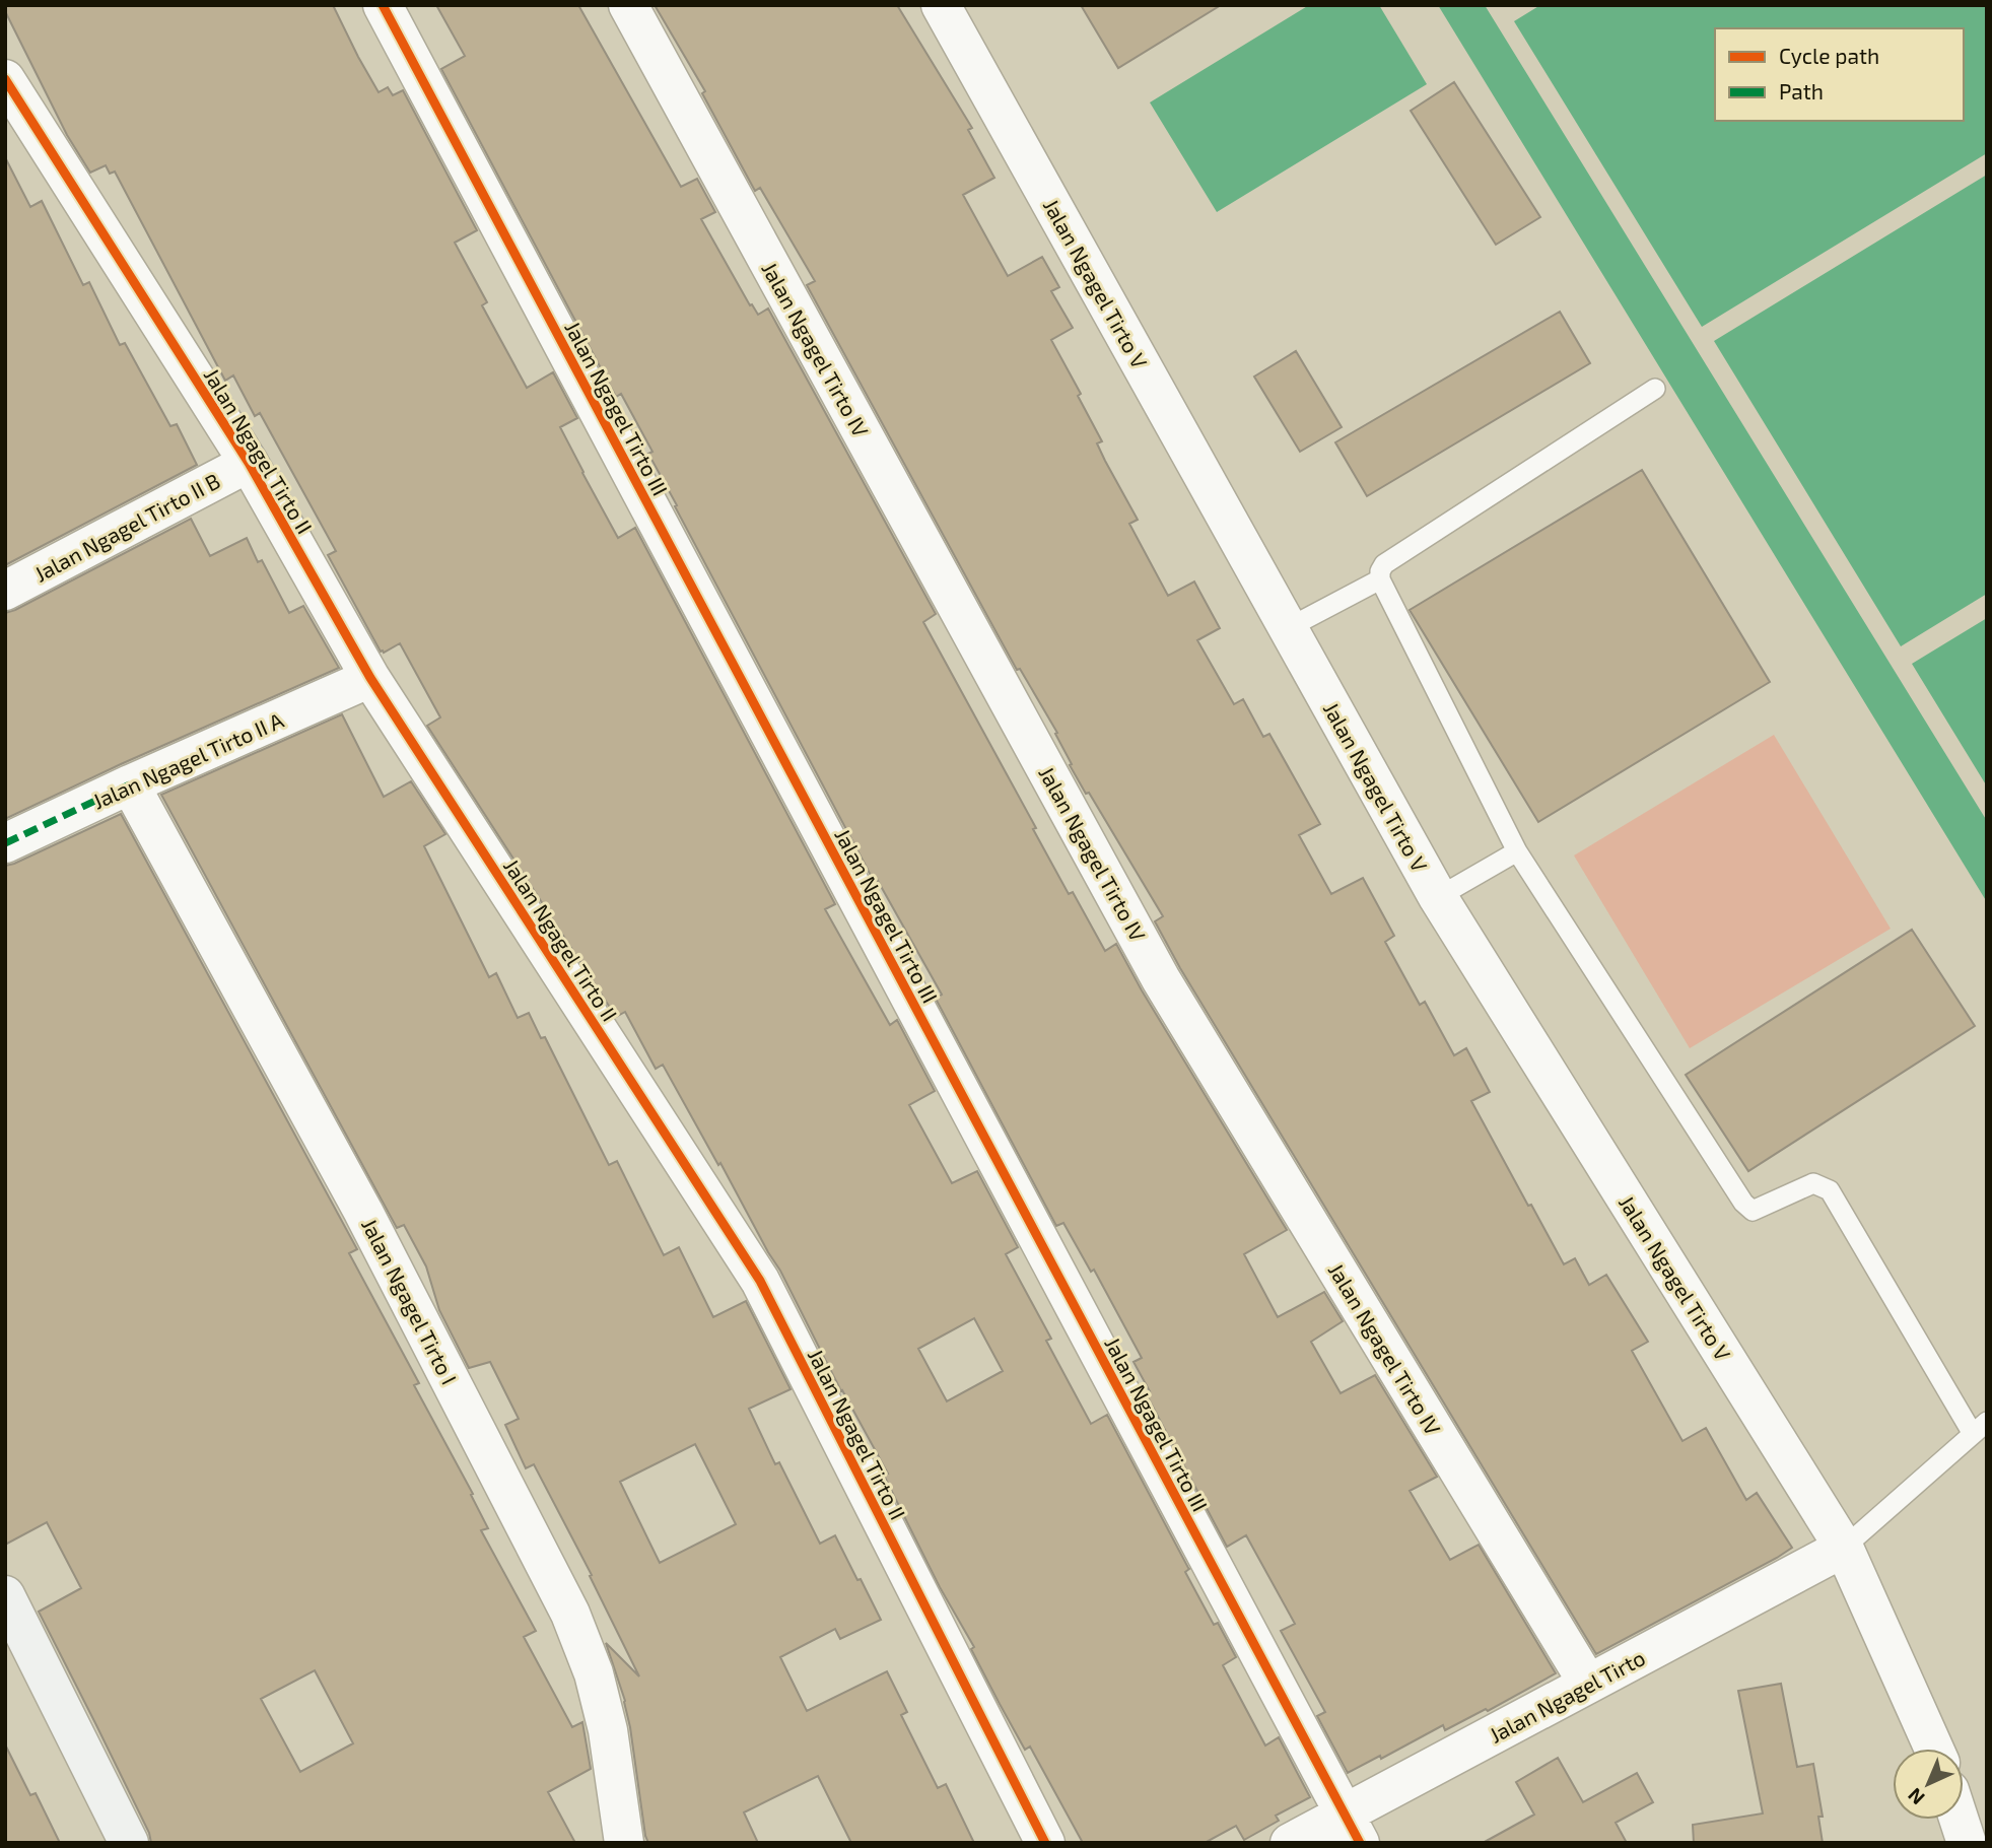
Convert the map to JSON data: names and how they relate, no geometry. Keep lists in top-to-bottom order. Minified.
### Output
{"streets":{"street":["Jalan Ngagel Tirto V","Jalan Ngagel Tirto IV","Jalan Ngagel Tirto III","Jalan Ngagel Tirto II","Jalan Ngagel Tirto II B","Jalan Ngagel Tirto II A","Jalan Ngagel Tirto I","Jalan Ngagel Tirto"]},"crossings":[["Jalan Ngagel Tirto V","Jalan Ngagel Tirto"],["Jalan Ngagel Tirto IV","Jalan Ngagel Tirto"],["Jalan Ngagel Tirto III","Jalan Ngagel Tirto"],["Jalan Ngagel Tirto II","Jalan Ngagel Tirto II B"],["Jalan Ngagel Tirto II","Jalan Ngagel Tirto II A"],["Jalan Ngagel Tirto II A","Jalan Ngagel Tirto I"]],"legend":["Cycle path","Path"],"north":"bottom left"}
